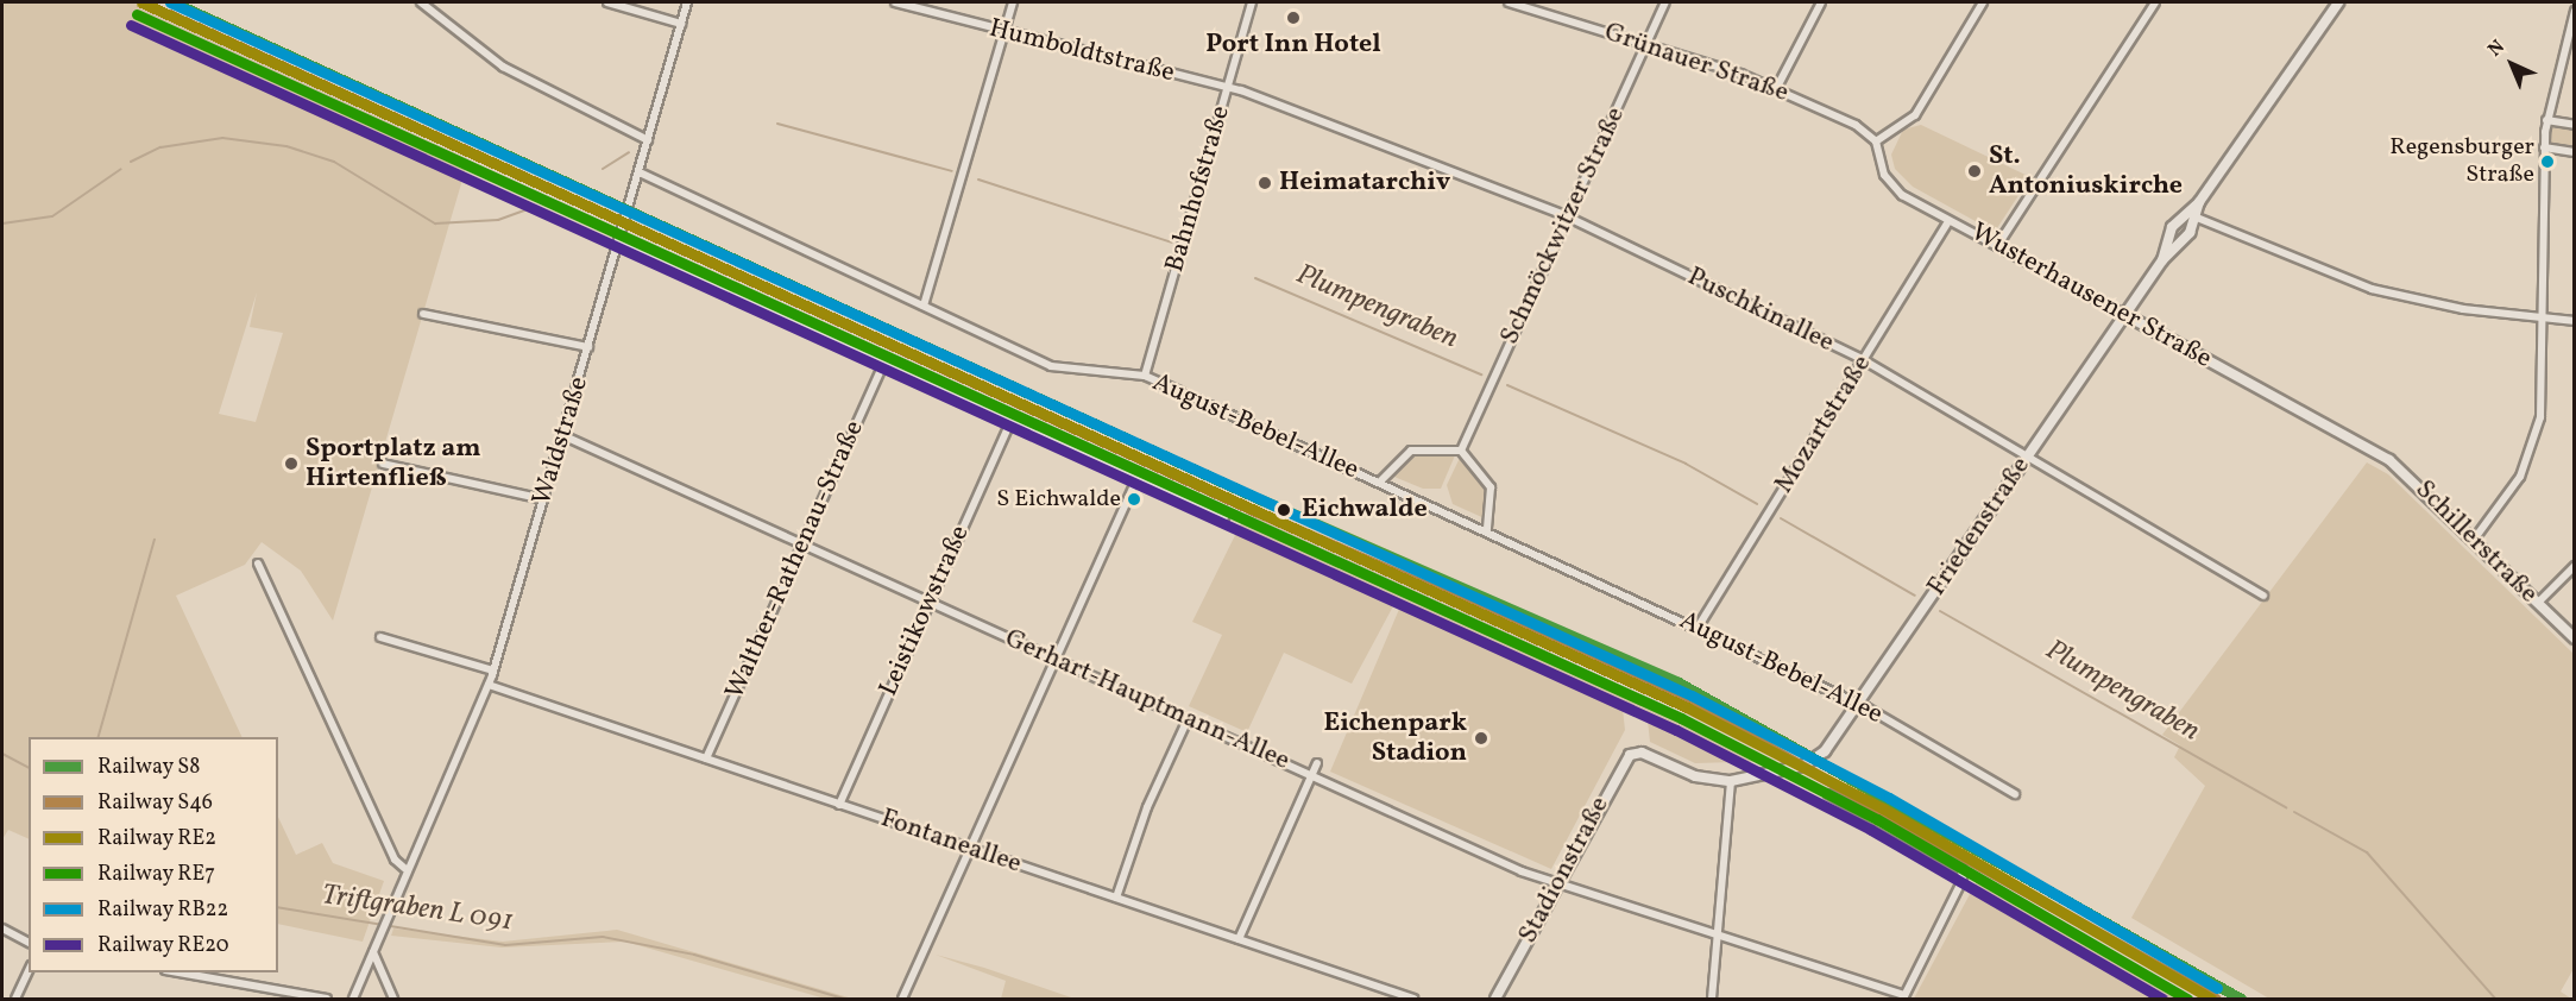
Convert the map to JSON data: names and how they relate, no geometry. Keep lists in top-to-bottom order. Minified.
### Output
{"streets":{"street":["Humboldtstraße","Grünauer Straße","Bahnhofstraße","Schmöckwitzer Straße","Wusterhausener Straße","Puschkinallee","Mozartstraße","August-Bebel-Allee","Waldstraße","Friedenstraße","Schillerstraße","Walther-Rathenau-Straße","Leistikowstraße","Gerhart-Hauptmann-Allee","Fontaneallee","Stadionstraße"]},"crossings":[["Humboldtstraße","Bahnhofstraße"],["Humboldtstraße","Puschkinallee"],["Grünauer Straße","Schmöckwitzer Straße"],["Grünauer Straße","Wusterhausener Straße"],["Bahnhofstraße","Puschkinallee"],["Bahnhofstraße","August-Bebel-Allee"],["Schmöckwitzer Straße","Puschkinallee"],["Wusterhausener Straße","Mozartstraße"],["Wusterhausener Straße","Friedenstraße"],["Wusterhausener Straße","Schillerstraße"],["Puschkinallee","Mozartstraße"],["Puschkinallee","Friedenstraße"],["Mozartstraße","August-Bebel-Allee"],["August-Bebel-Allee","Waldstraße"],["August-Bebel-Allee","Friedenstraße"],["Waldstraße","Gerhart-Hauptmann-Allee"],["Waldstraße","Fontaneallee"],["Friedenstraße","Stadionstraße"],["Walther-Rathenau-Straße","Gerhart-Hauptmann-Allee"],["Walther-Rathenau-Straße","Fontaneallee"],["Leistikowstraße","Gerhart-Hauptmann-Allee"],["Leistikowstraße","Fontaneallee"],["Gerhart-Hauptmann-Allee","Stadionstraße"]],"water":["Plumpengraben","Triftgraben L 091"],"places":["Port Inn Hotel","Regensburger Straße","St. Antoniuskirche","Heimatarchiv","Sportplatz am Hirtenfließ","S Eichwalde","Eichwalde","Eichenpark Stadion"],"lines":["rail line S8","rail line RE2","rail line RB22","rail line S46","rail line RE7","rail line RE20"],"legend":["Railway S8","Railway S46","Railway RE2","Railway RE7","Railway RB22","Railway RE20"],"north":"top left"}
